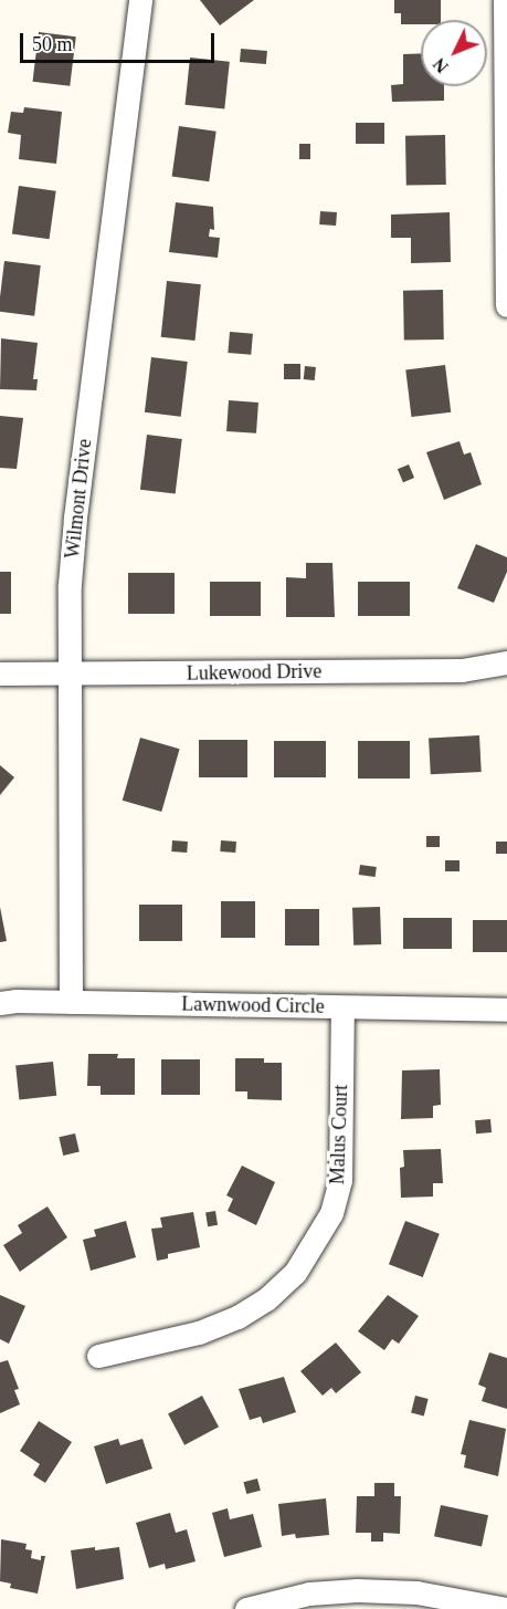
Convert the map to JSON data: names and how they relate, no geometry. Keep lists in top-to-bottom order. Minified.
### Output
{"streets":{"street":["Wilmont Drive","Lukewood Drive","Lawnwood Circle","Malus Court"]},"crossings":[["Wilmont Drive","Lukewood Drive"],["Wilmont Drive","Lawnwood Circle"],["Lawnwood Circle","Malus Court"]],"scale_bar":"50 m","north":"bottom left"}
